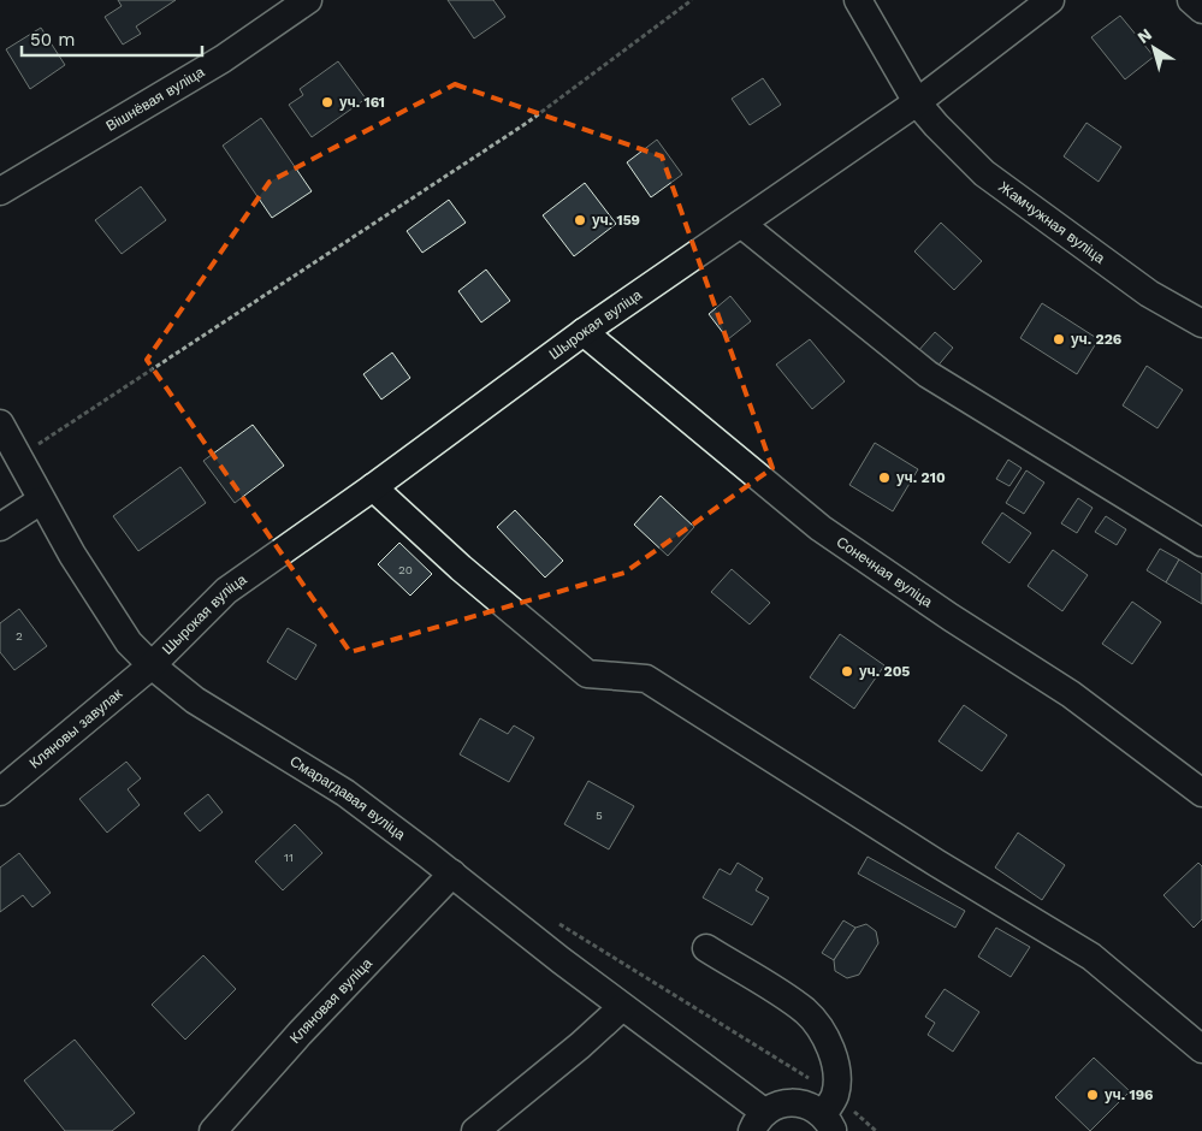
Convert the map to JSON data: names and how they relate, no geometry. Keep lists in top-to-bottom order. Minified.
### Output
{"streets":{"street":["Вішнёвая вуліца","Жамчужная вуліца","Шырокая вуліца","Сонечная вуліца","Кляновы завулак","Смарагдавая вуліца","Кляновая вуліца"]},"crossings":[["Жамчужная вуліца","Шырокая вуліца"],["Шырокая вуліца","Сонечная вуліца"],["Шырокая вуліца","Кляновы завулак"],["Шырокая вуліца","Смарагдавая вуліца"],["Кляновы завулак","Смарагдавая вуліца"],["Смарагдавая вуліца","Кляновая вуліца"]],"places":["уч. 161","уч. 159","уч. 226","уч. 210","уч. 205","уч. 196"],"house_numbers":["20","2","5","11"],"scale_bar":"50 m","north":"top left"}
